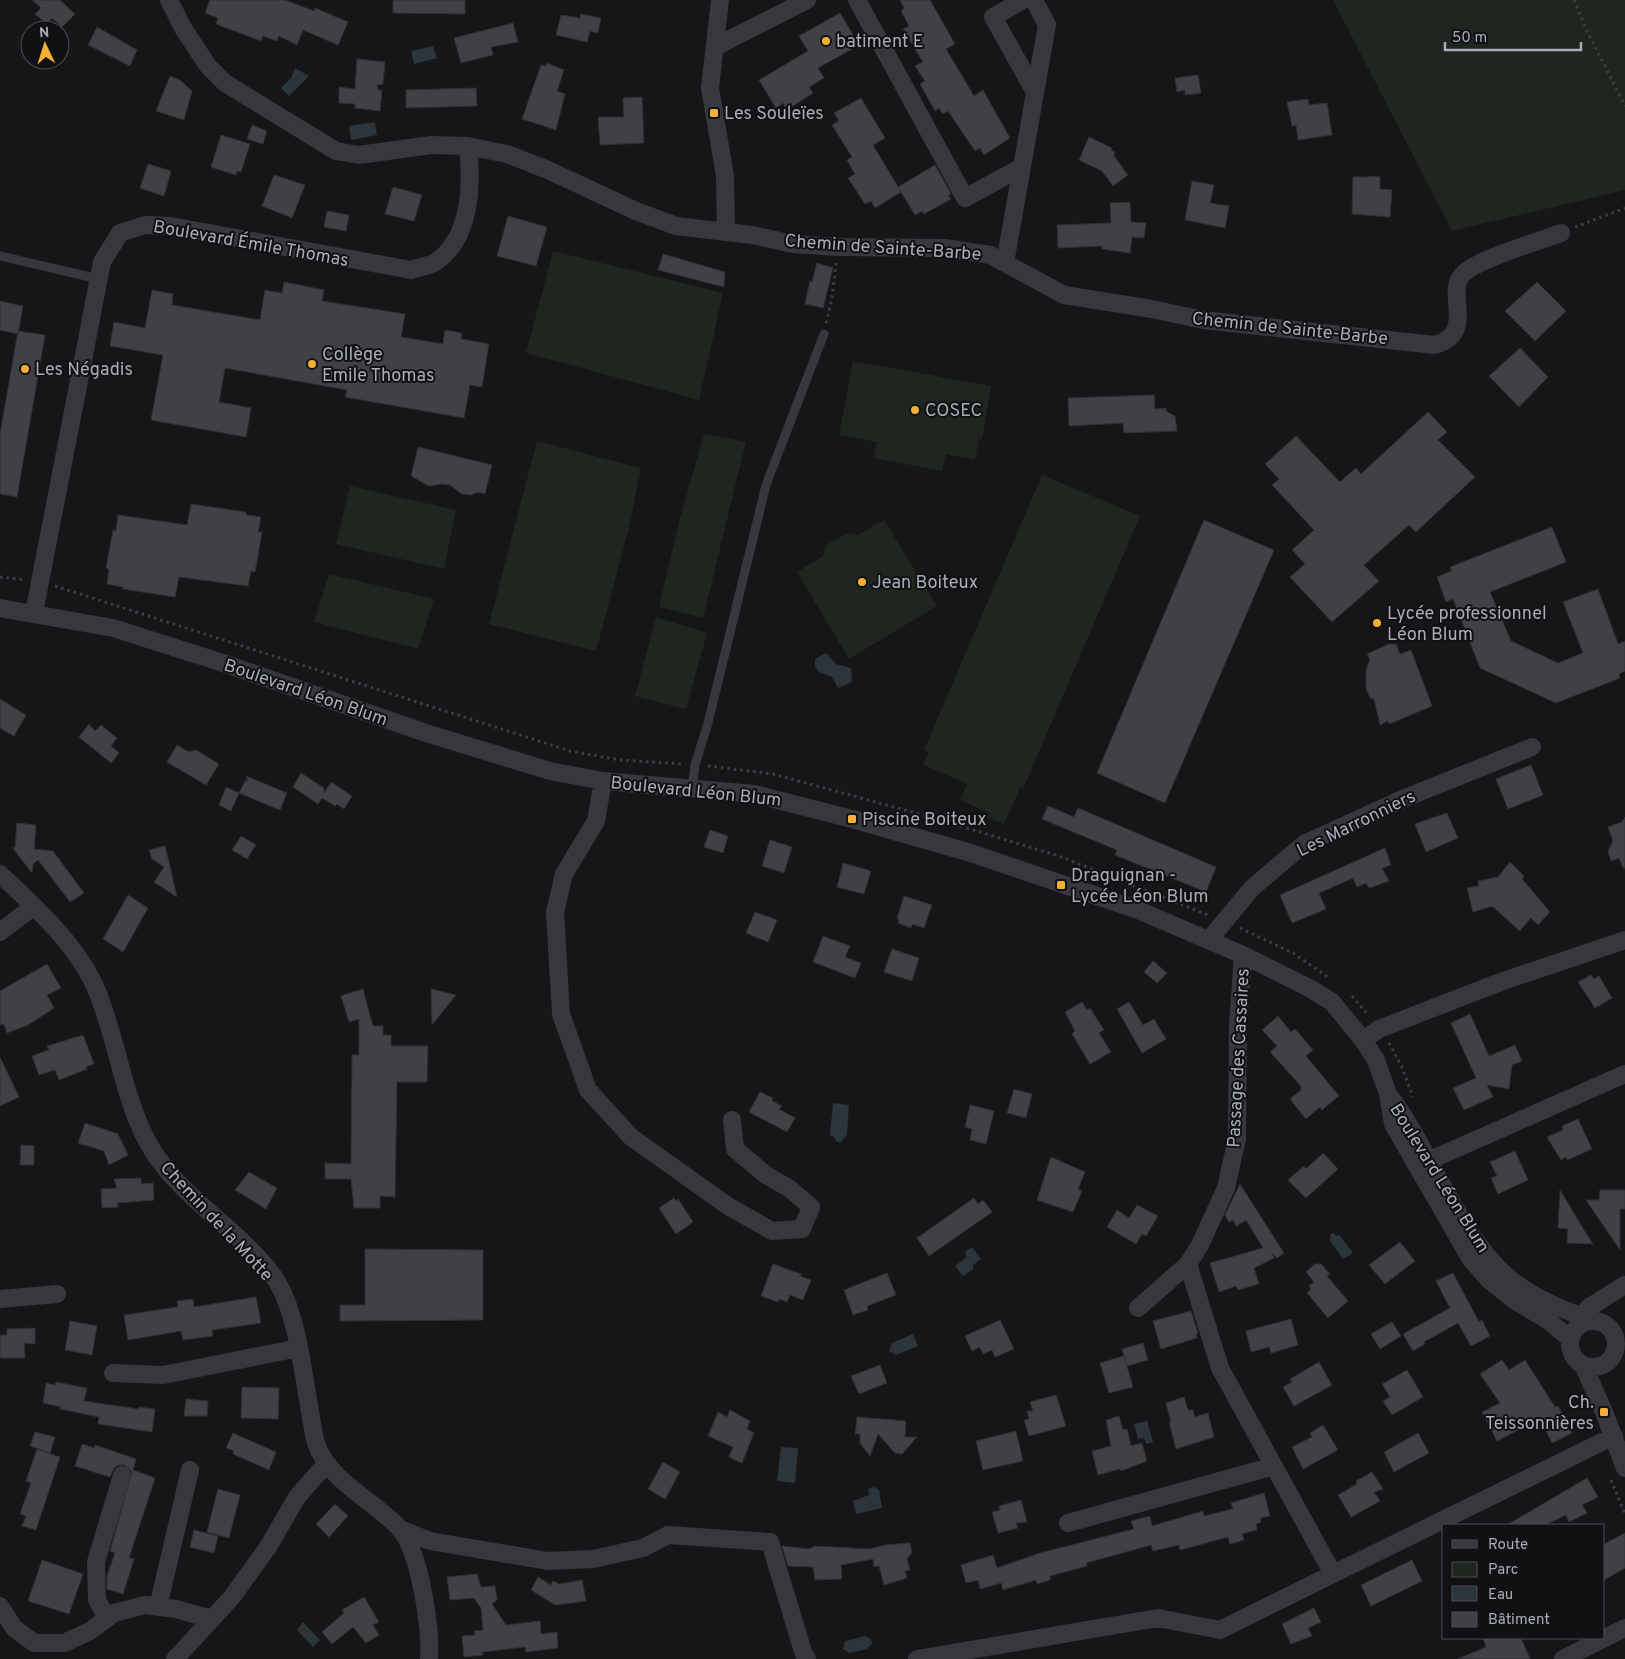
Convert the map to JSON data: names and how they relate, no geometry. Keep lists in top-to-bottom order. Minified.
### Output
{"streets":{"street":["Boulevard Émile Thomas","Chemin de Sainte-Barbe","Boulevard Léon Blum","Les Marronniers","Passage des Cassaires","Chemin de la Motte"]},"crossings":[["Boulevard Émile Thomas","Chemin de Sainte-Barbe"],["Boulevard Émile Thomas","Boulevard Léon Blum"],["Boulevard Léon Blum","Les Marronniers"],["Boulevard Léon Blum","Passage des Cassaires"]],"places":{"other":["batiment E","Collège Emile Thomas","Les Négadis","COSEC","Jean Boiteux","Lycée professionnel Léon Blum"],"transit":["Les Souleïes","Piscine Boiteux","Draguignan - Lycée Léon Blum","Ch. Teissonnières"]},"legend":["Route","Parc","Eau","Bâtiment"],"scale_bar":"50 m","north":"top"}
